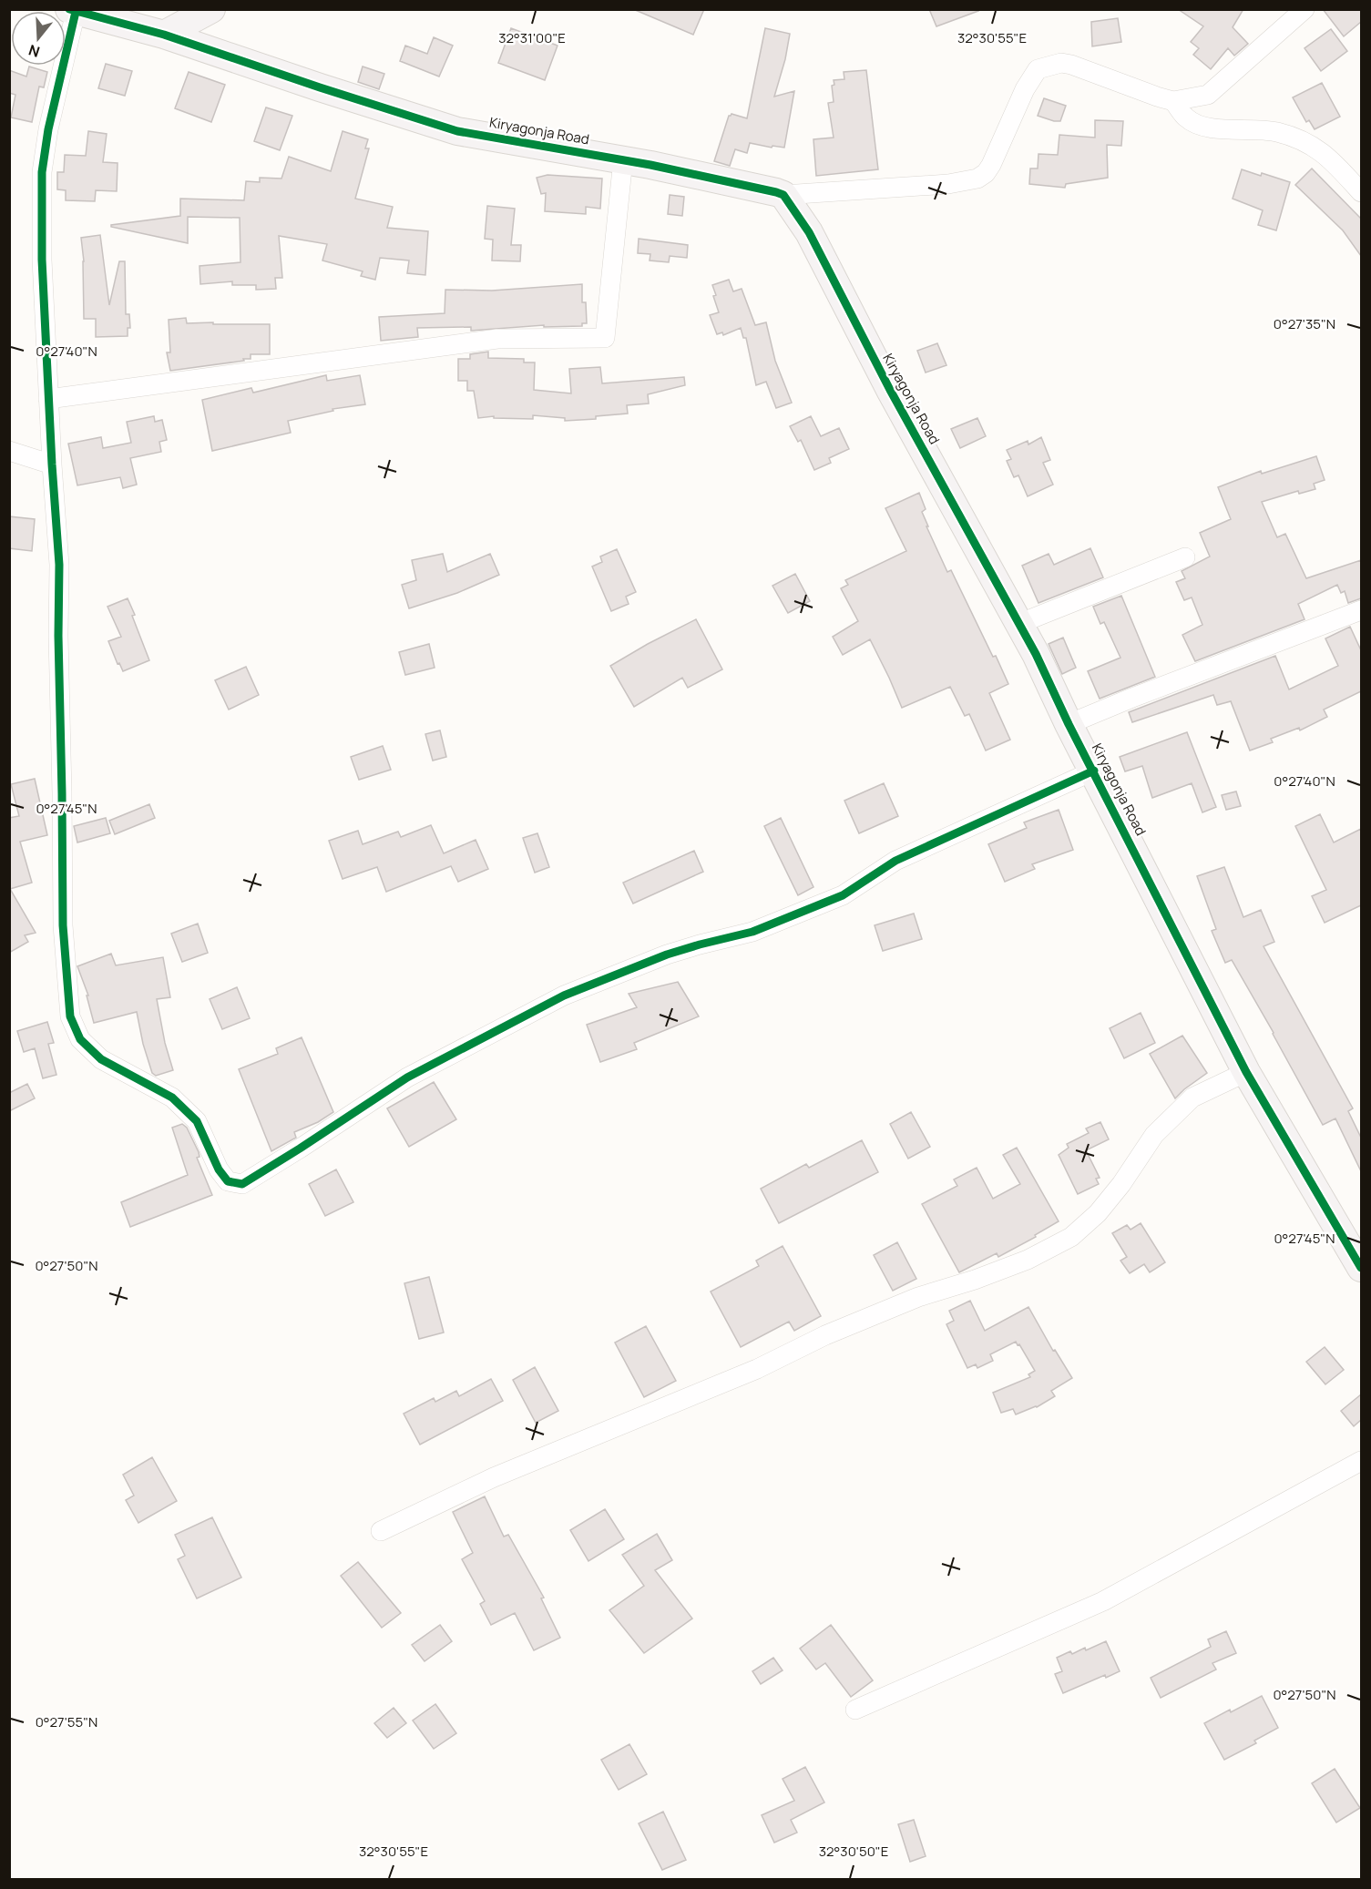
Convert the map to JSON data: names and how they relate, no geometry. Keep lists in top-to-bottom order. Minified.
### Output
{"streets":{"street":["Kiryagonja Road"]},"north":"bottom","coordinates":["32°31'00\"E","32°30'55\"E","0°27'35\"N","0°27'40\"N","0°27'45\"N","0°27'50\"N","0°27'55\"N","32°30'50\"E"]}
